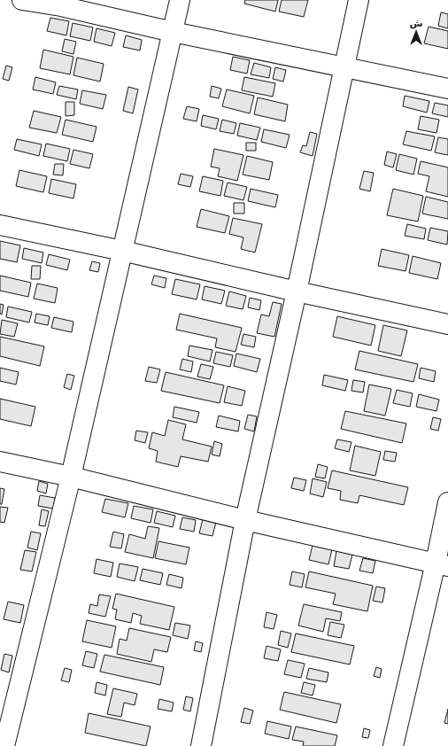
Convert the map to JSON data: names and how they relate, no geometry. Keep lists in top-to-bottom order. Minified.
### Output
{"north":"top"}
